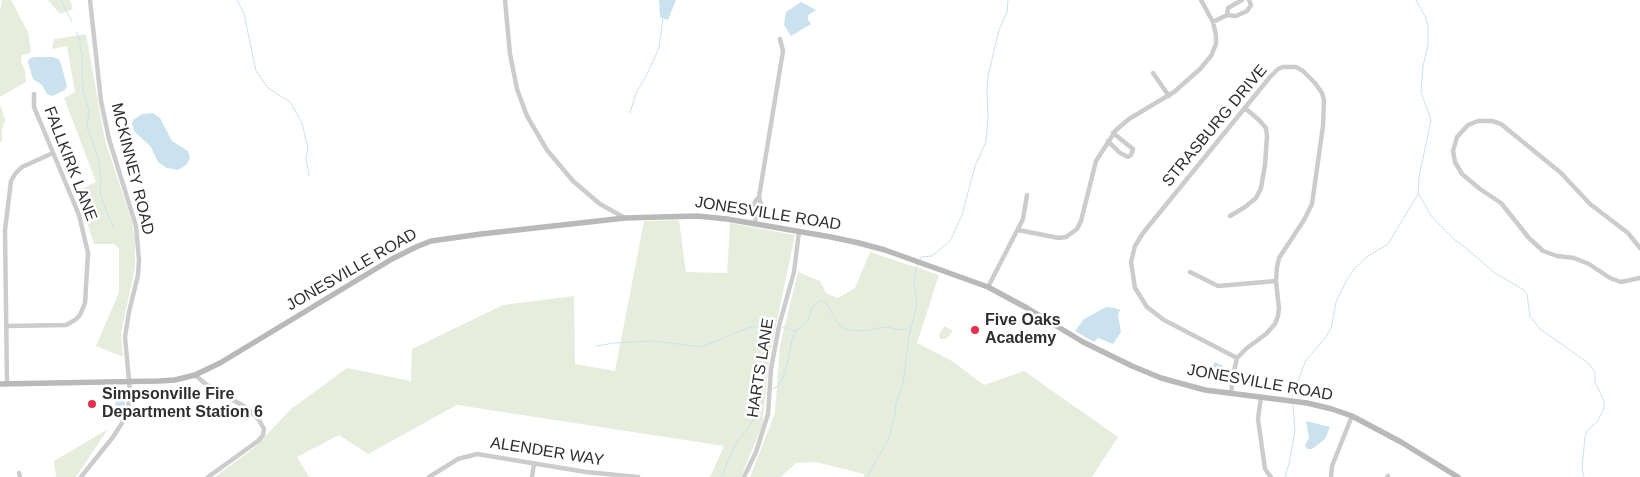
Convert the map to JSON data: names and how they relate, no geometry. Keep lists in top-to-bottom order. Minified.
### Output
{"streets":{"street":["STRASBURG DRIVE","FALLKIRK LANE","MCKINNEY ROAD","JONESVILLE ROAD","HARTS LANE","ALENDER WAY"]},"crossings":[["MCKINNEY ROAD","JONESVILLE ROAD"],["JONESVILLE ROAD","HARTS LANE"]],"places":["Five Oaks Academy","Simpsonville Fire Department Station 6"]}
